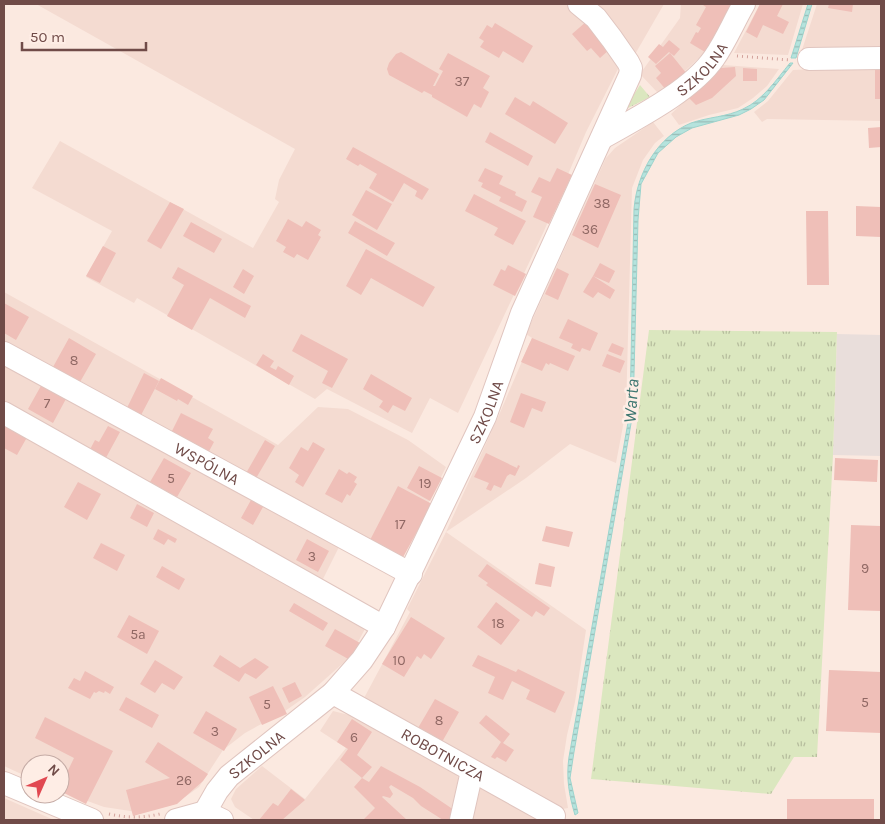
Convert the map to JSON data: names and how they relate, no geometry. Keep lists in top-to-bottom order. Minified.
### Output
{"streets":{"street":["SZKOLNA","WSPÓLNA","ROBOTNICZA"]},"crossings":[["SZKOLNA","WSPÓLNA"],["SZKOLNA","ROBOTNICZA"]],"water":["Warta"],"house_numbers":["37","38","36","8","7","5","19","17","3","9","18","5a","10","5","5","8","3","6","26"],"scale_bar":"50 m","north":"top right"}
